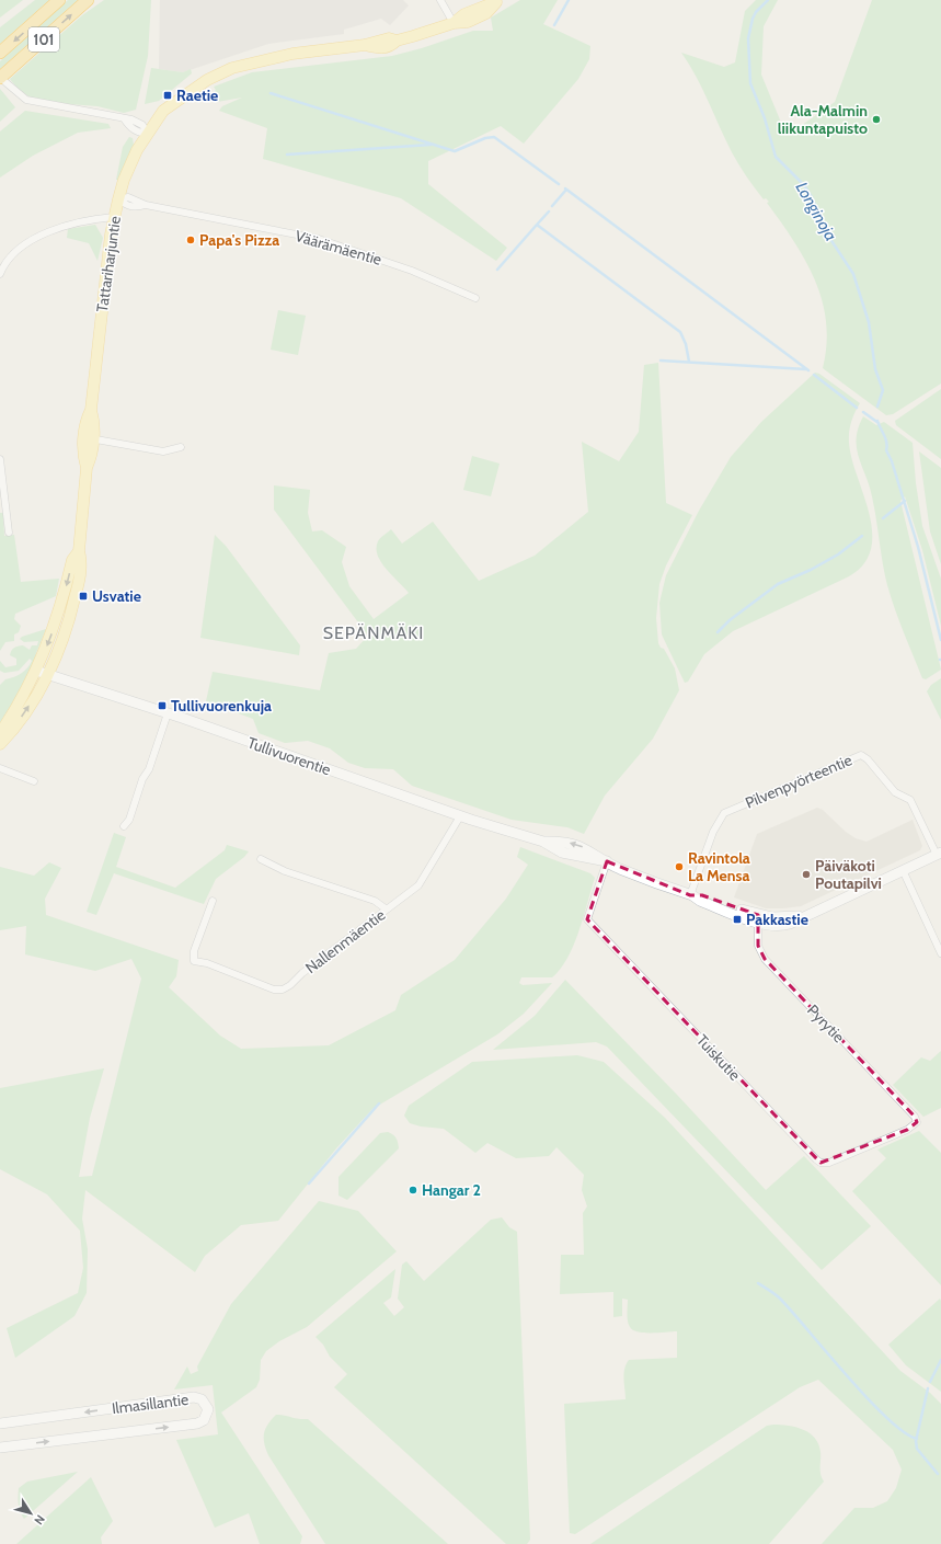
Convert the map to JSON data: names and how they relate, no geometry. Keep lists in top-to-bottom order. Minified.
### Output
{"streets":{"highway":["101"],"main road":["Tattariharjuntie","Tullivuorentie","Ilmasillantie"],"street":["Väärämäentie","Pilvenpyörteentie","Nallenmäentie","Pyrytie","Tuiskutie"]},"crossings":[["Väärämäentie","Tattariharjuntie"],["Tattariharjuntie","Tullivuorentie"],["Tullivuorentie","Pilvenpyörteentie"],["Tullivuorentie","Nallenmäentie"],["Tullivuorentie","Pyrytie"],["Tullivuorentie","Tuiskutie"],["Pyrytie","Tuiskutie"]],"districts":["SEPÄNMÄKI"],"water":["Longinoja"],"places":{"transit":["Raetie","Usvatie","Tullivuorenkuja","Pakkastie"],"other":["Ala-Malmin liikuntapuisto","Papa's Pizza","Ravintola La Mensa","Päiväkoti Poutapilvi","Hangar 2"]},"north":"bottom right"}
